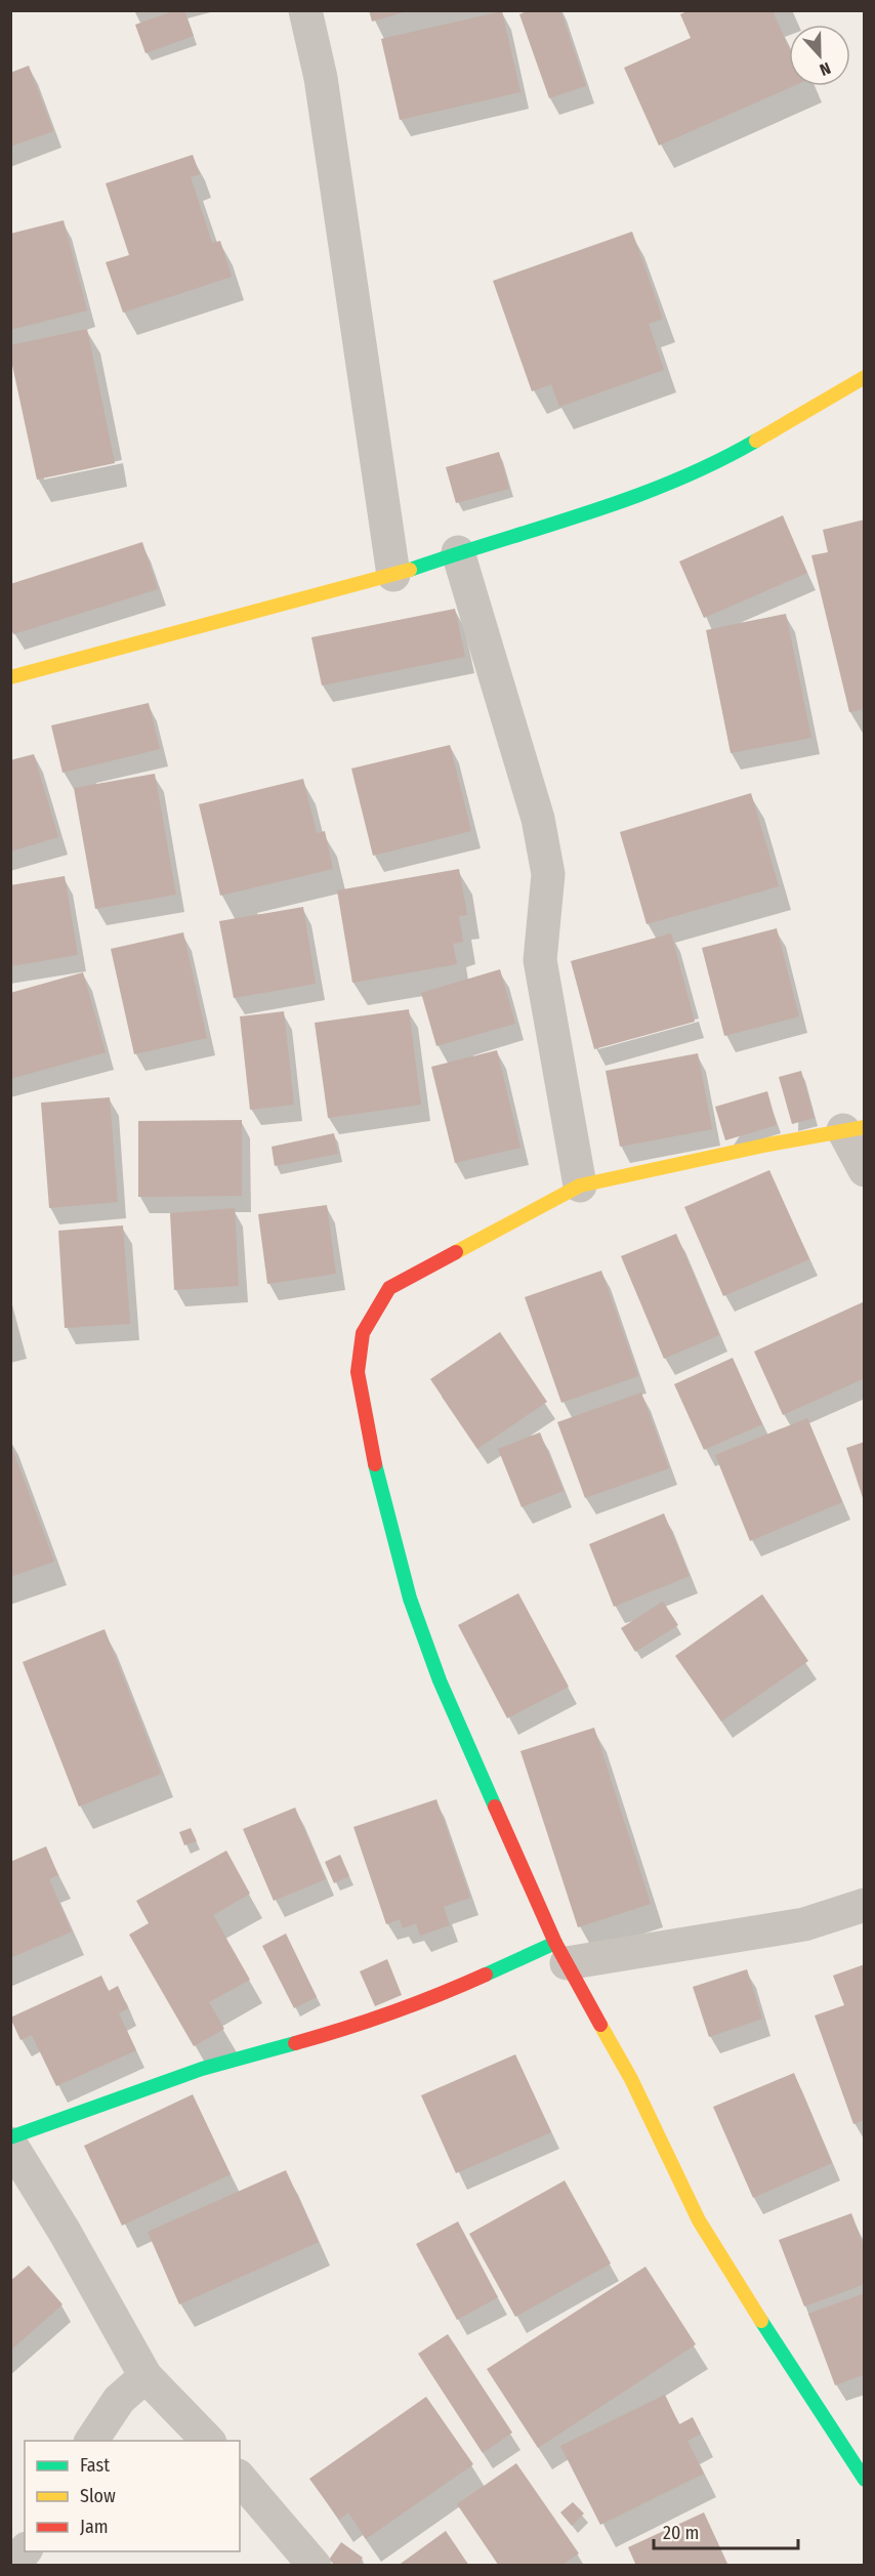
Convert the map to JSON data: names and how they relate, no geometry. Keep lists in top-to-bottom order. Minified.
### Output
{"legend":["Fast","Slow","Jam"],"scale_bar":"20 m","north":"bottom"}
